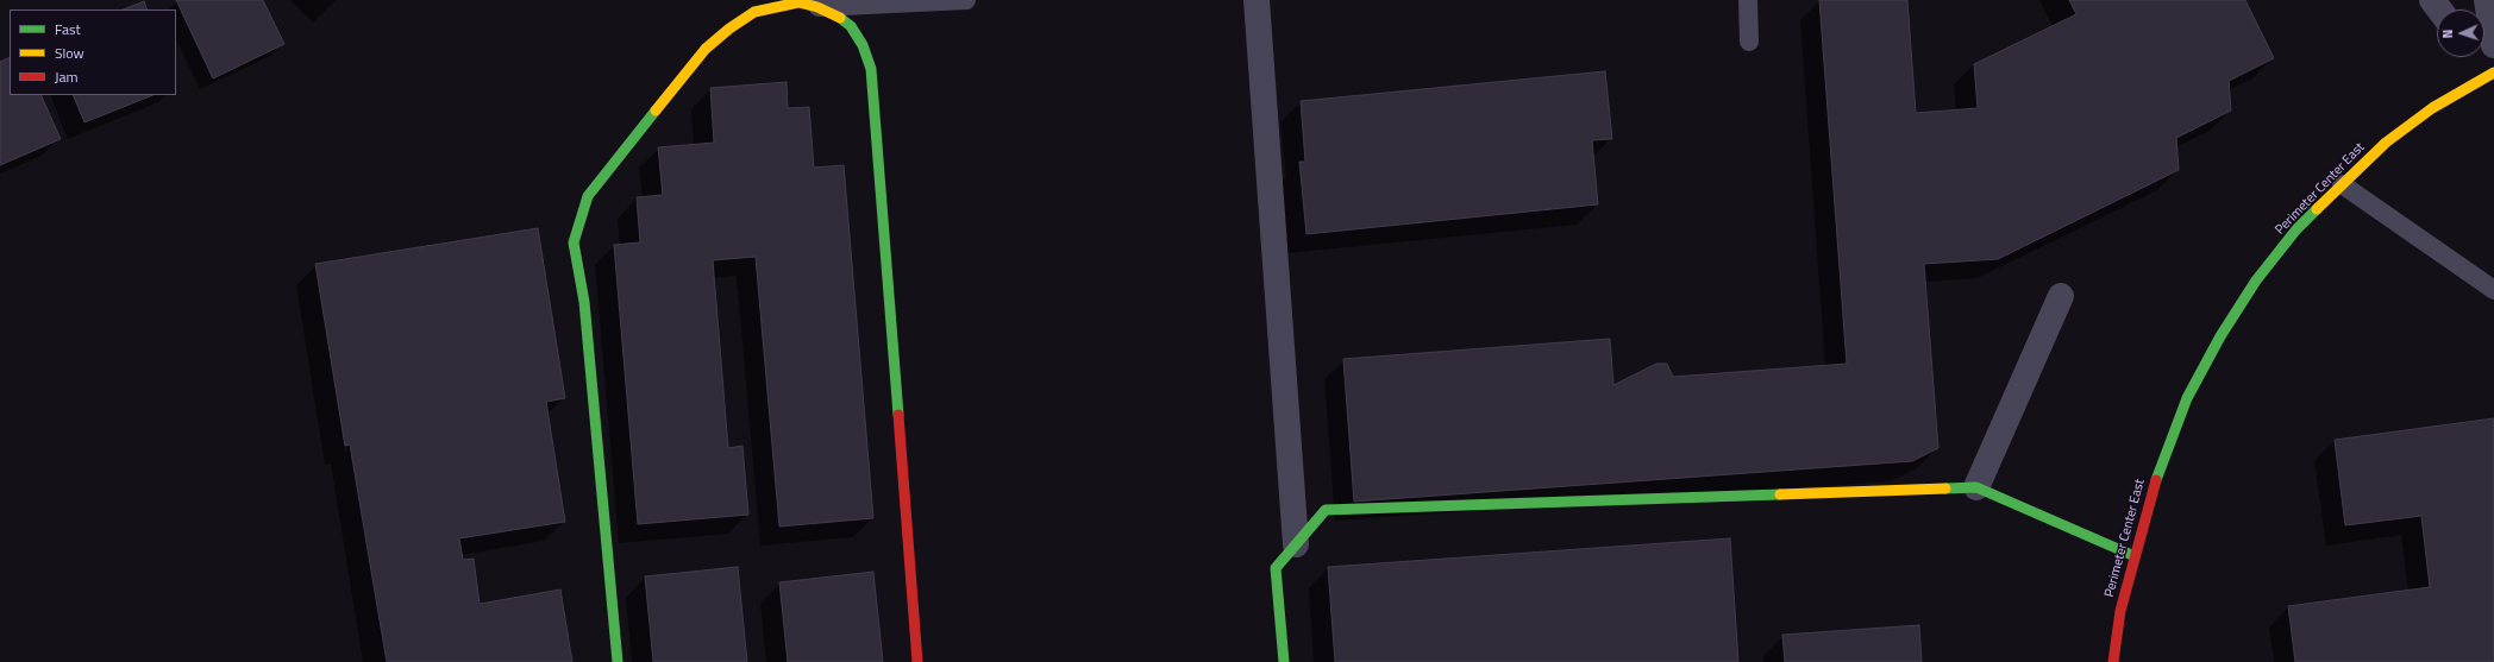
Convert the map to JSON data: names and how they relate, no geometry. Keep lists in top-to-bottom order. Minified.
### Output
{"streets":{"street":["Perimeter Center East"]},"legend":["Fast","Slow","Jam"],"north":"left"}
